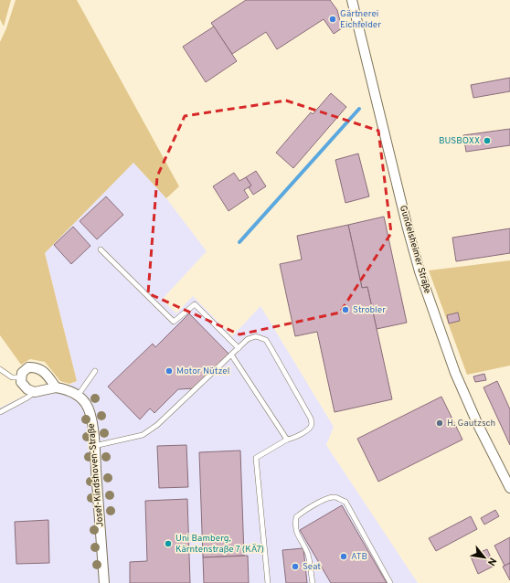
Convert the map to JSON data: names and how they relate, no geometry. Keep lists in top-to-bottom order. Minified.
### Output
{"streets":{"street":["Gundelsheimer Straße","Josef-Kindshoven-Straße"]},"places":["Gärtnerei Eichfelder","BUSBOXX","Strobler","Motor Nützel","H. Gautzsch","Uni Bamberg, Kärntenstraße 7 (KÄ7)","ATB","Seat"],"north":"bottom right"}
